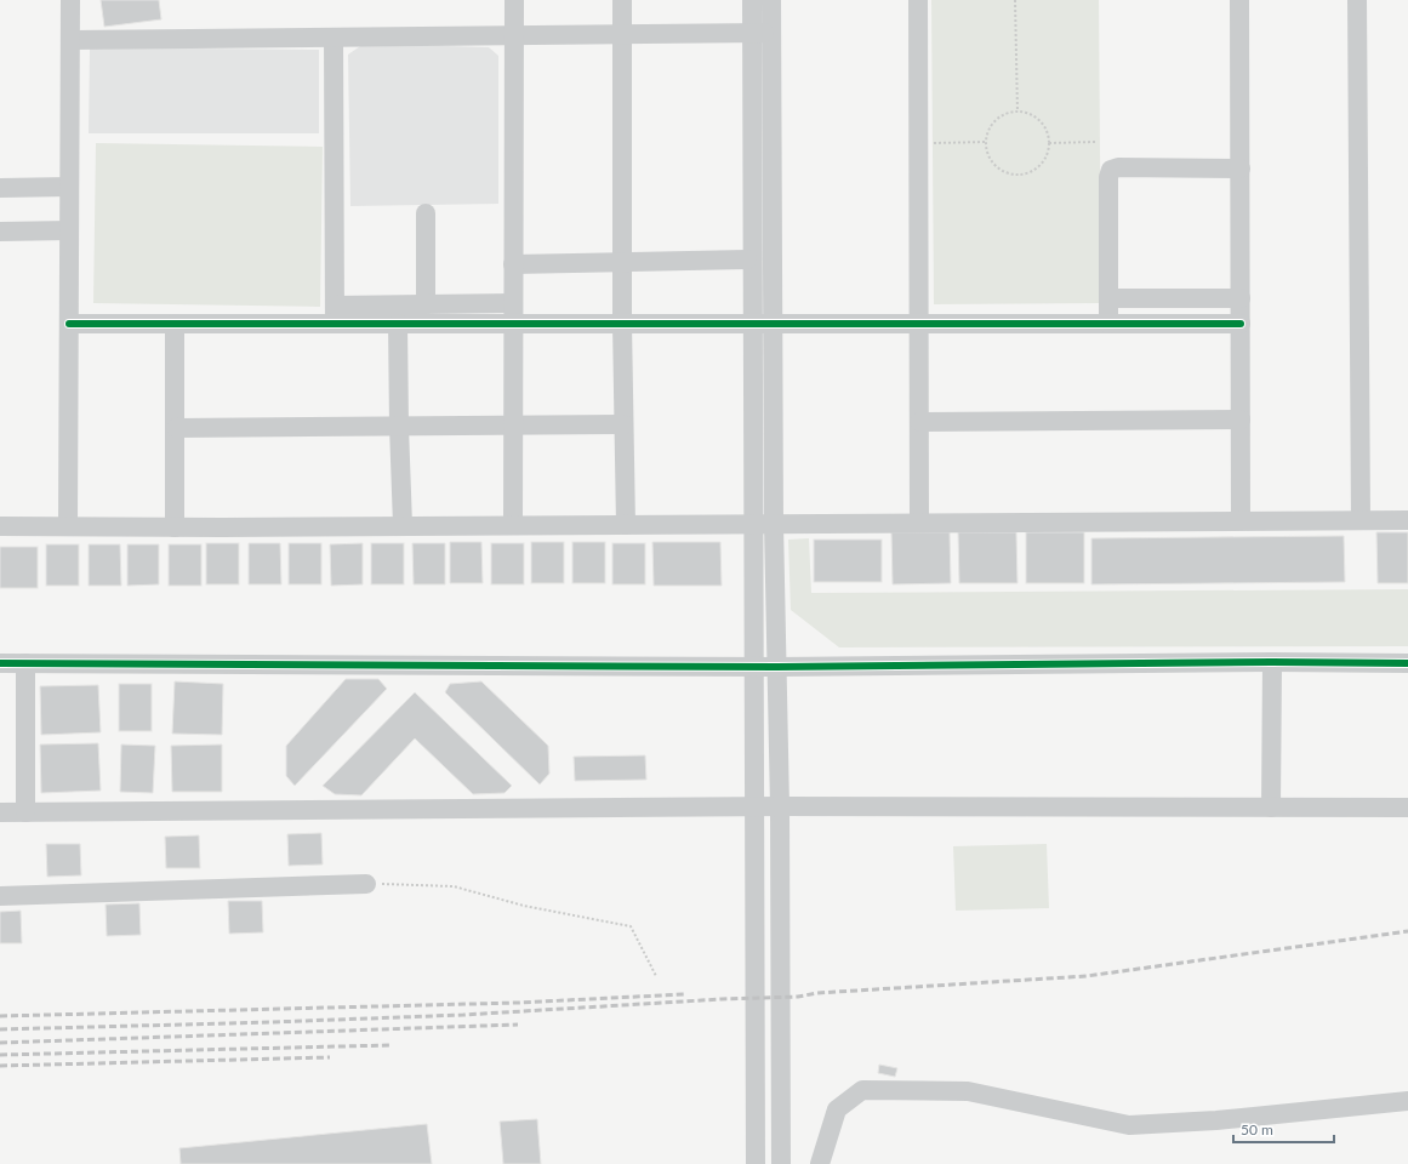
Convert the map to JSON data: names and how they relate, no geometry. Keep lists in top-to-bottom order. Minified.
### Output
{"scale_bar":"50 m"}
